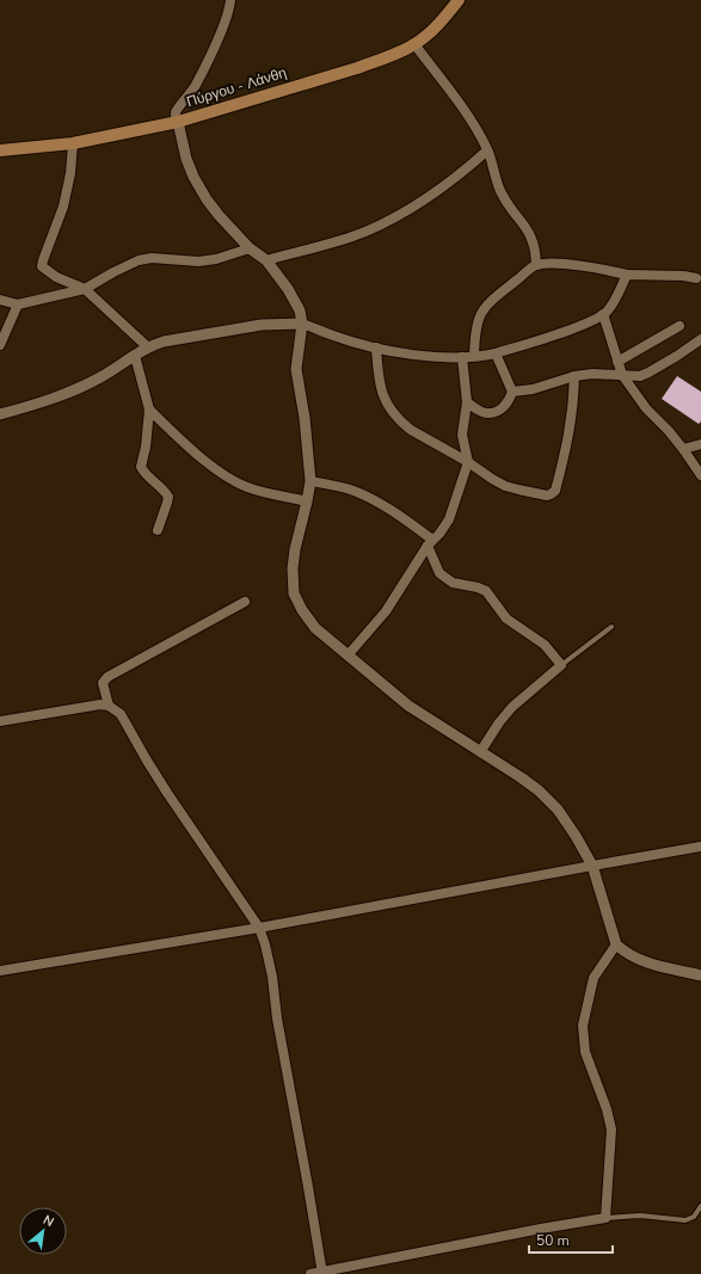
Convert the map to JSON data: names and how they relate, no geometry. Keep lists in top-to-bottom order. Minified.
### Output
{"streets":{"main road":["Πύργου - Λάνθη"]},"scale_bar":"50 m","north":"top right"}
